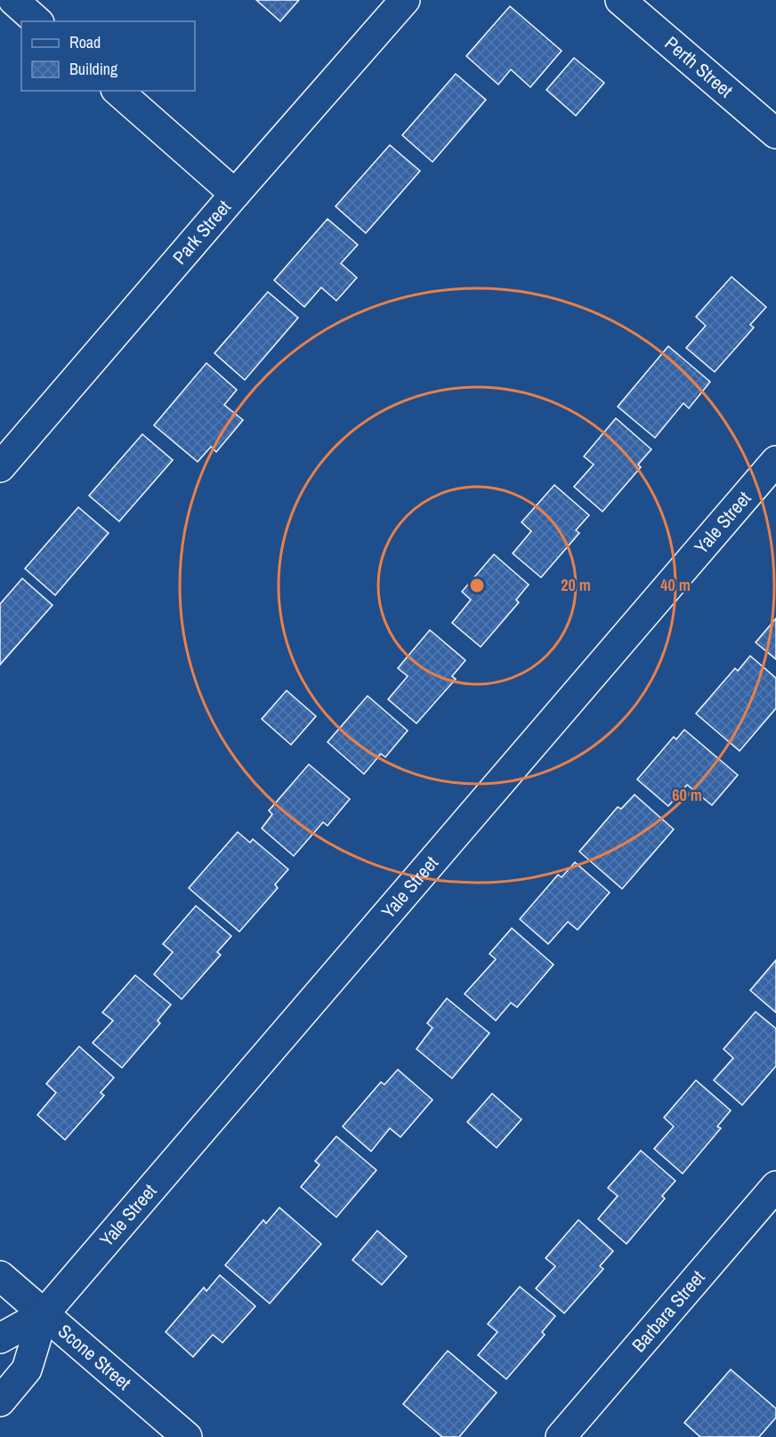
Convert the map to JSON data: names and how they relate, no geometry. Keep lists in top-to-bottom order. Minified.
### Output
{"streets":{"street":["Perth Street","Park Street","Yale Street","Barbara Street","Scone Street"]},"crossings":[["Yale Street","Scone Street"]],"legend":["Road","Building"],"rings":["20 m","40 m","60 m"]}
